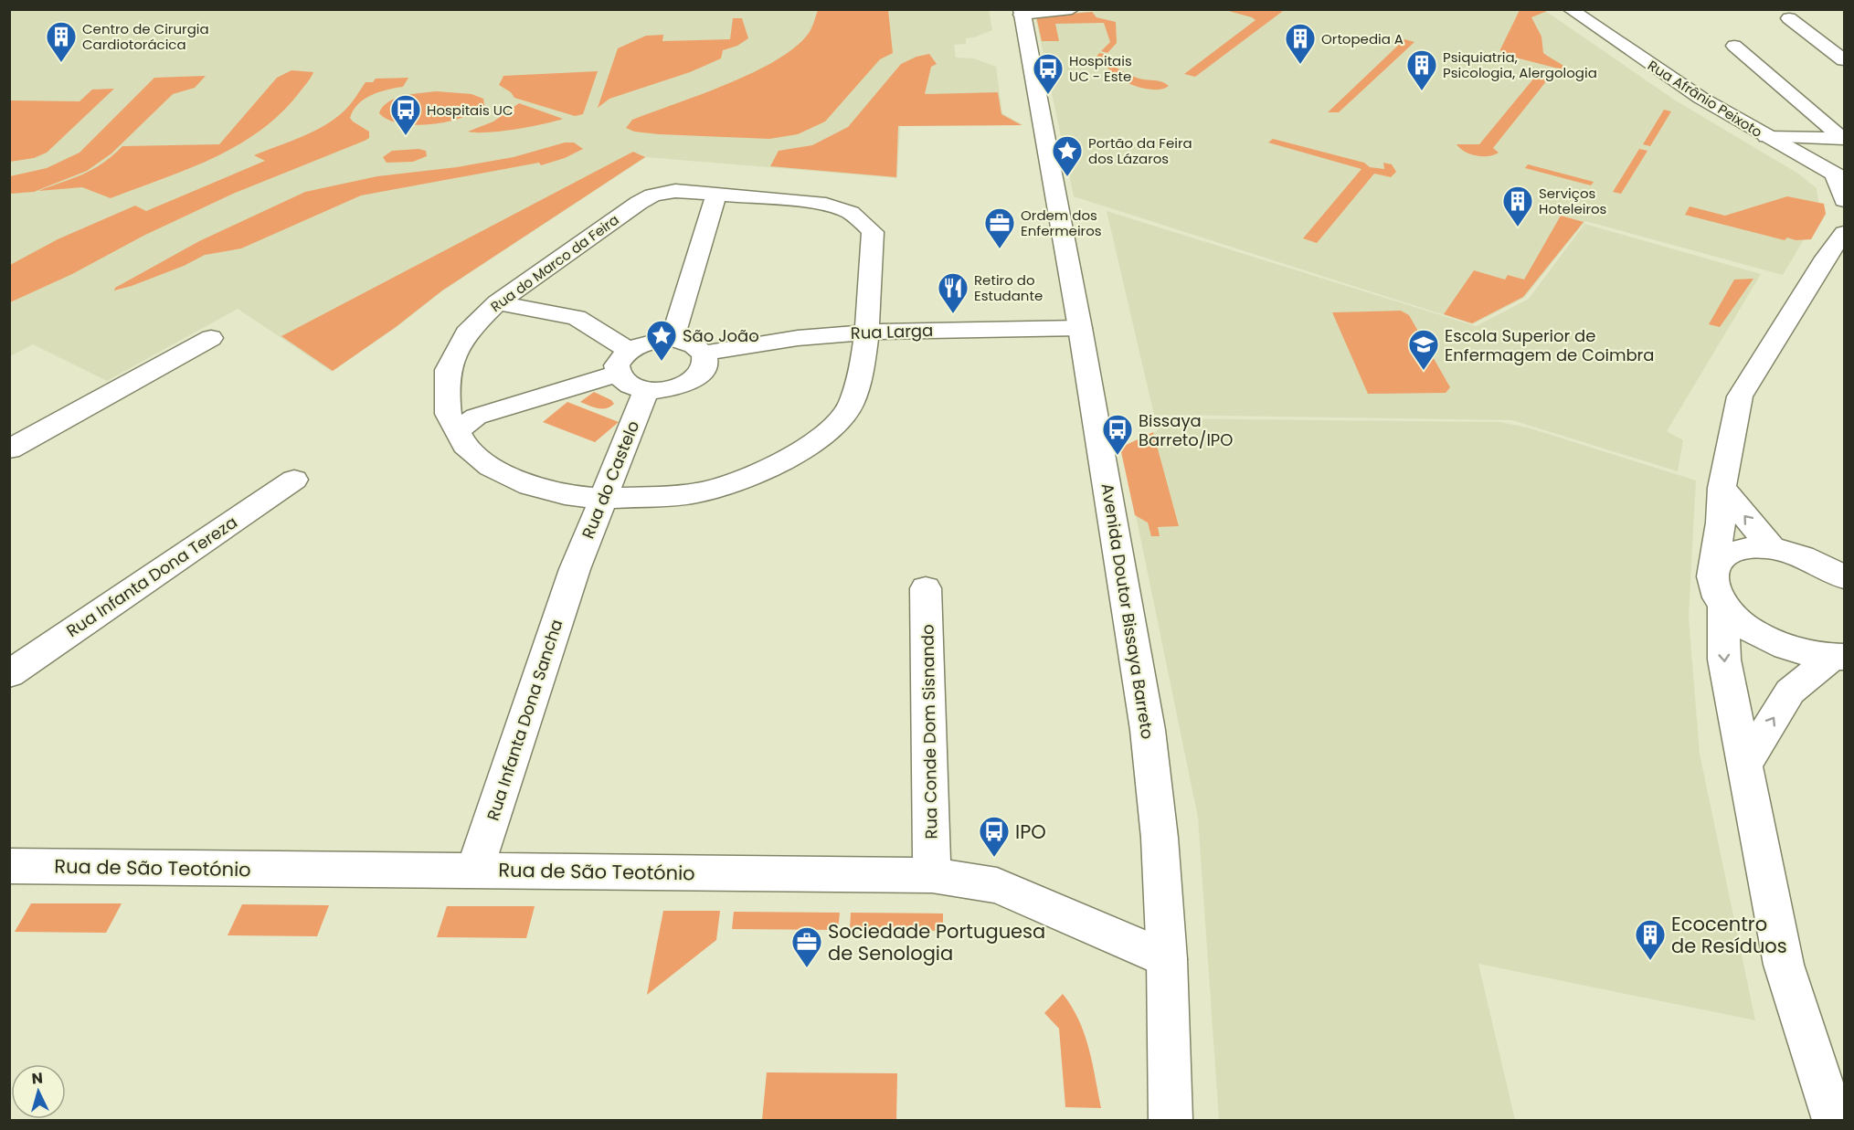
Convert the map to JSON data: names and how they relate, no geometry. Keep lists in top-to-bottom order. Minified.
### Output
{"streets":{"street":["Rua Afrânio Peixoto","Rua do Marco da Feira","Rua Larga","Rua do Castelo","Rua Infanta Dona Tereza","Avenida Doutor Bissaya Barreto","Rua Infanta Dona Sancha","Rua Conde Dom Sisnando","Rua de São Teotónio"]},"crossings":[["Rua do Marco da Feira","Rua Larga"],["Rua do Marco da Feira","Rua do Castelo"],["Rua Larga","Rua do Castelo"],["Rua Larga","Avenida Doutor Bissaya Barreto"],["Rua do Castelo","Rua Infanta Dona Sancha"],["Avenida Doutor Bissaya Barreto","Rua de São Teotónio"],["Rua Infanta Dona Sancha","Rua de São Teotónio"],["Rua Conde Dom Sisnando","Rua de São Teotónio"]],"places":{"building":["Centro de Cirurgia Cardiotorácica","Ortopedia A","Psiquiatria, Psicologia, Alergologia","Serviços Hoteleiros","Ecocentro de Resíduos"],"bus stop":["Hospitais UC - Este","Hospitais UC","Bissaya Barreto/IPO","IPO"],"place":["Portão da Feira dos Lázaros","São João"],"office":["Ordem dos Enfermeiros","Sociedade Portuguesa de Senologia"],"restaurant":["Retiro do Estudante"],"school or university":["Escola Superior de Enfermagem de Coimbra"]},"north":"top"}
